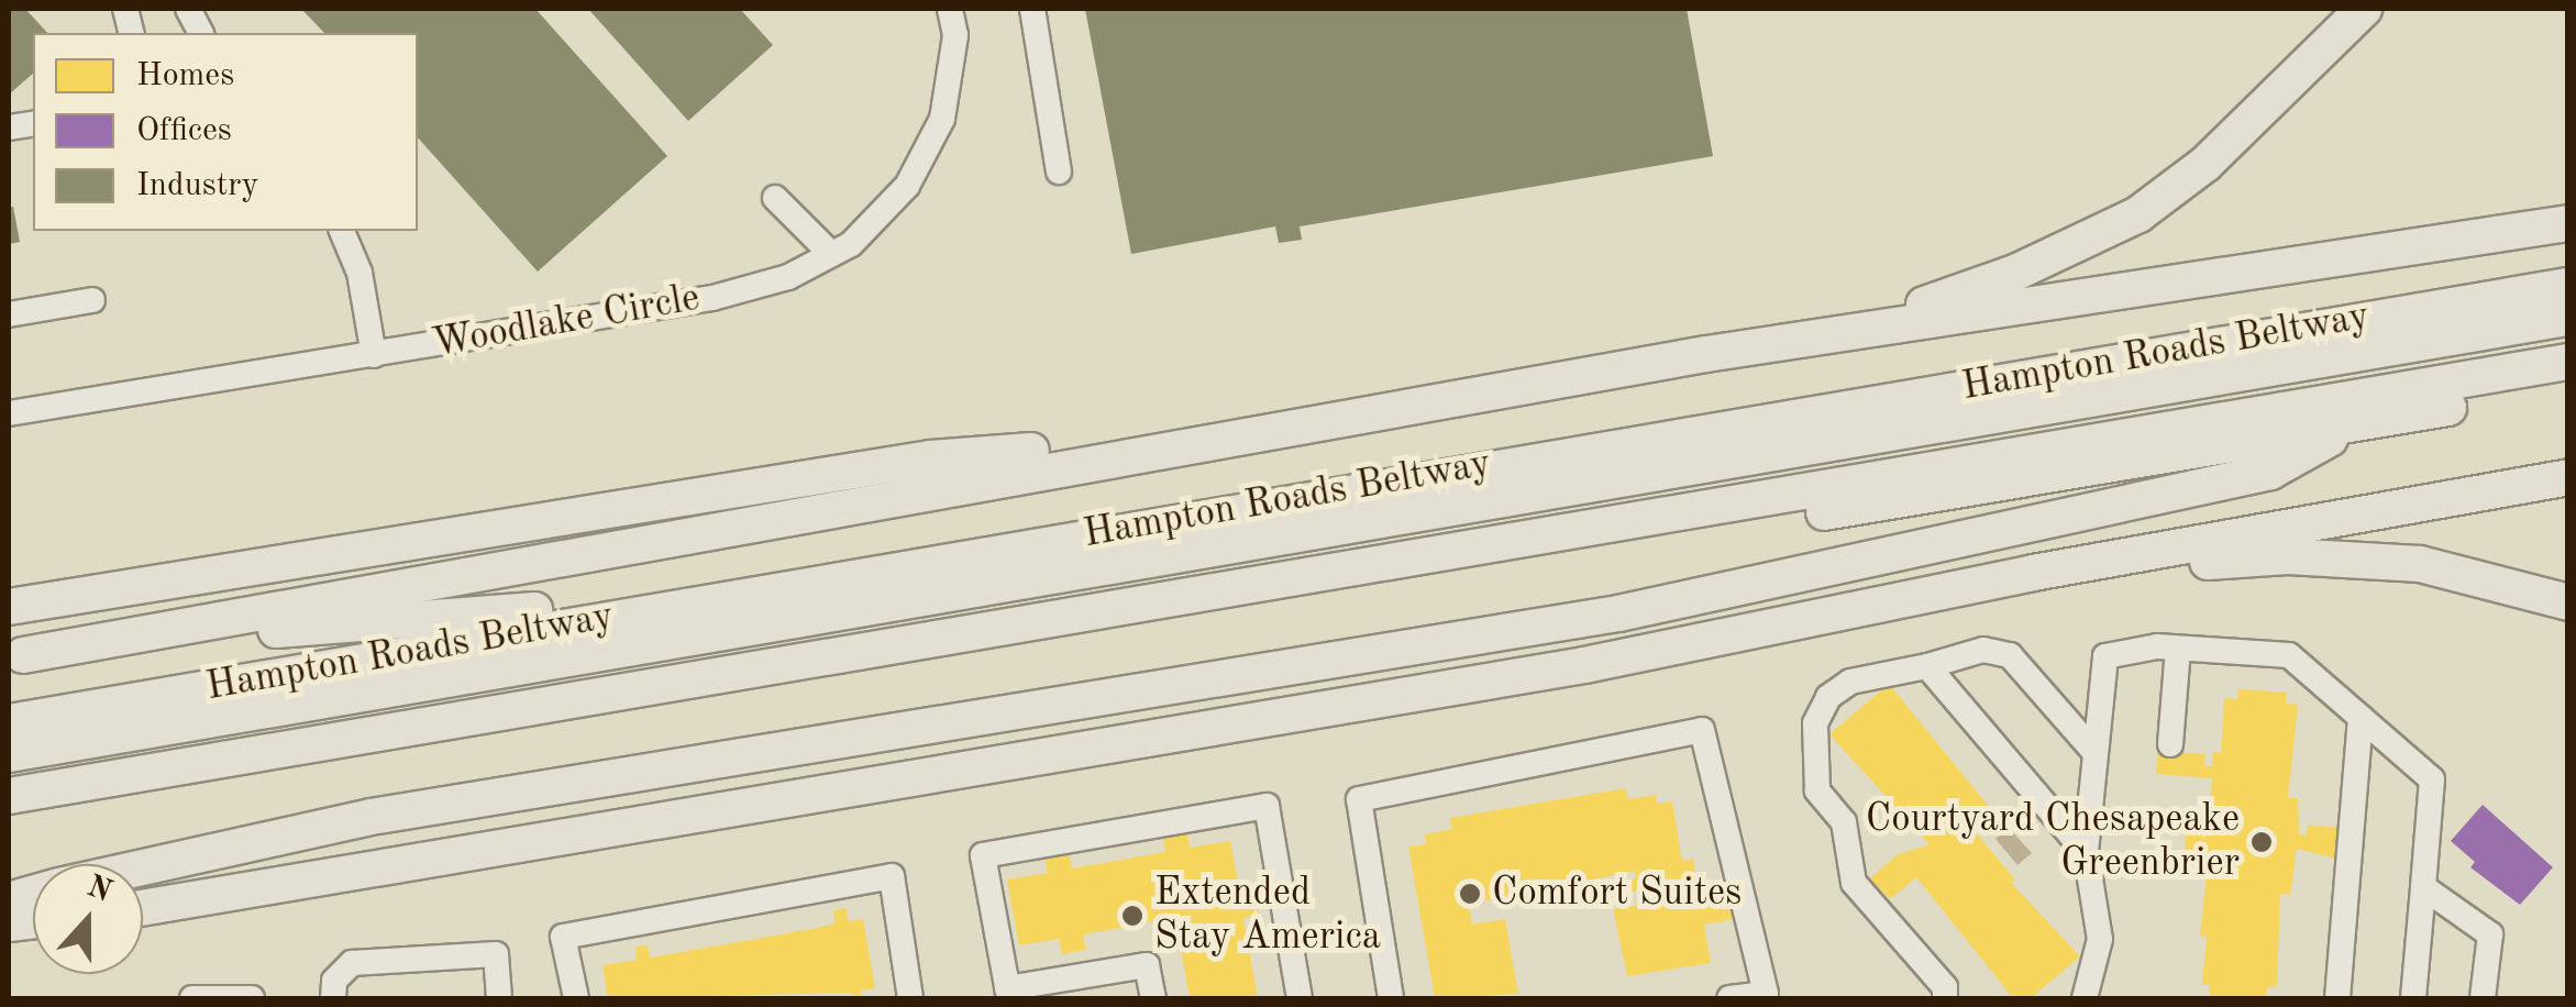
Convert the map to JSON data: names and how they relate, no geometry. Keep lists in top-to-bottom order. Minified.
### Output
{"streets":{"highway":["Hampton Roads Beltway"],"street":["Woodlake Circle"]},"places":["Courtyard Chesapeake Greenbrier","Comfort Suites","Extended Stay America"],"legend":["Homes","Offices","Industry"],"north":"top"}
